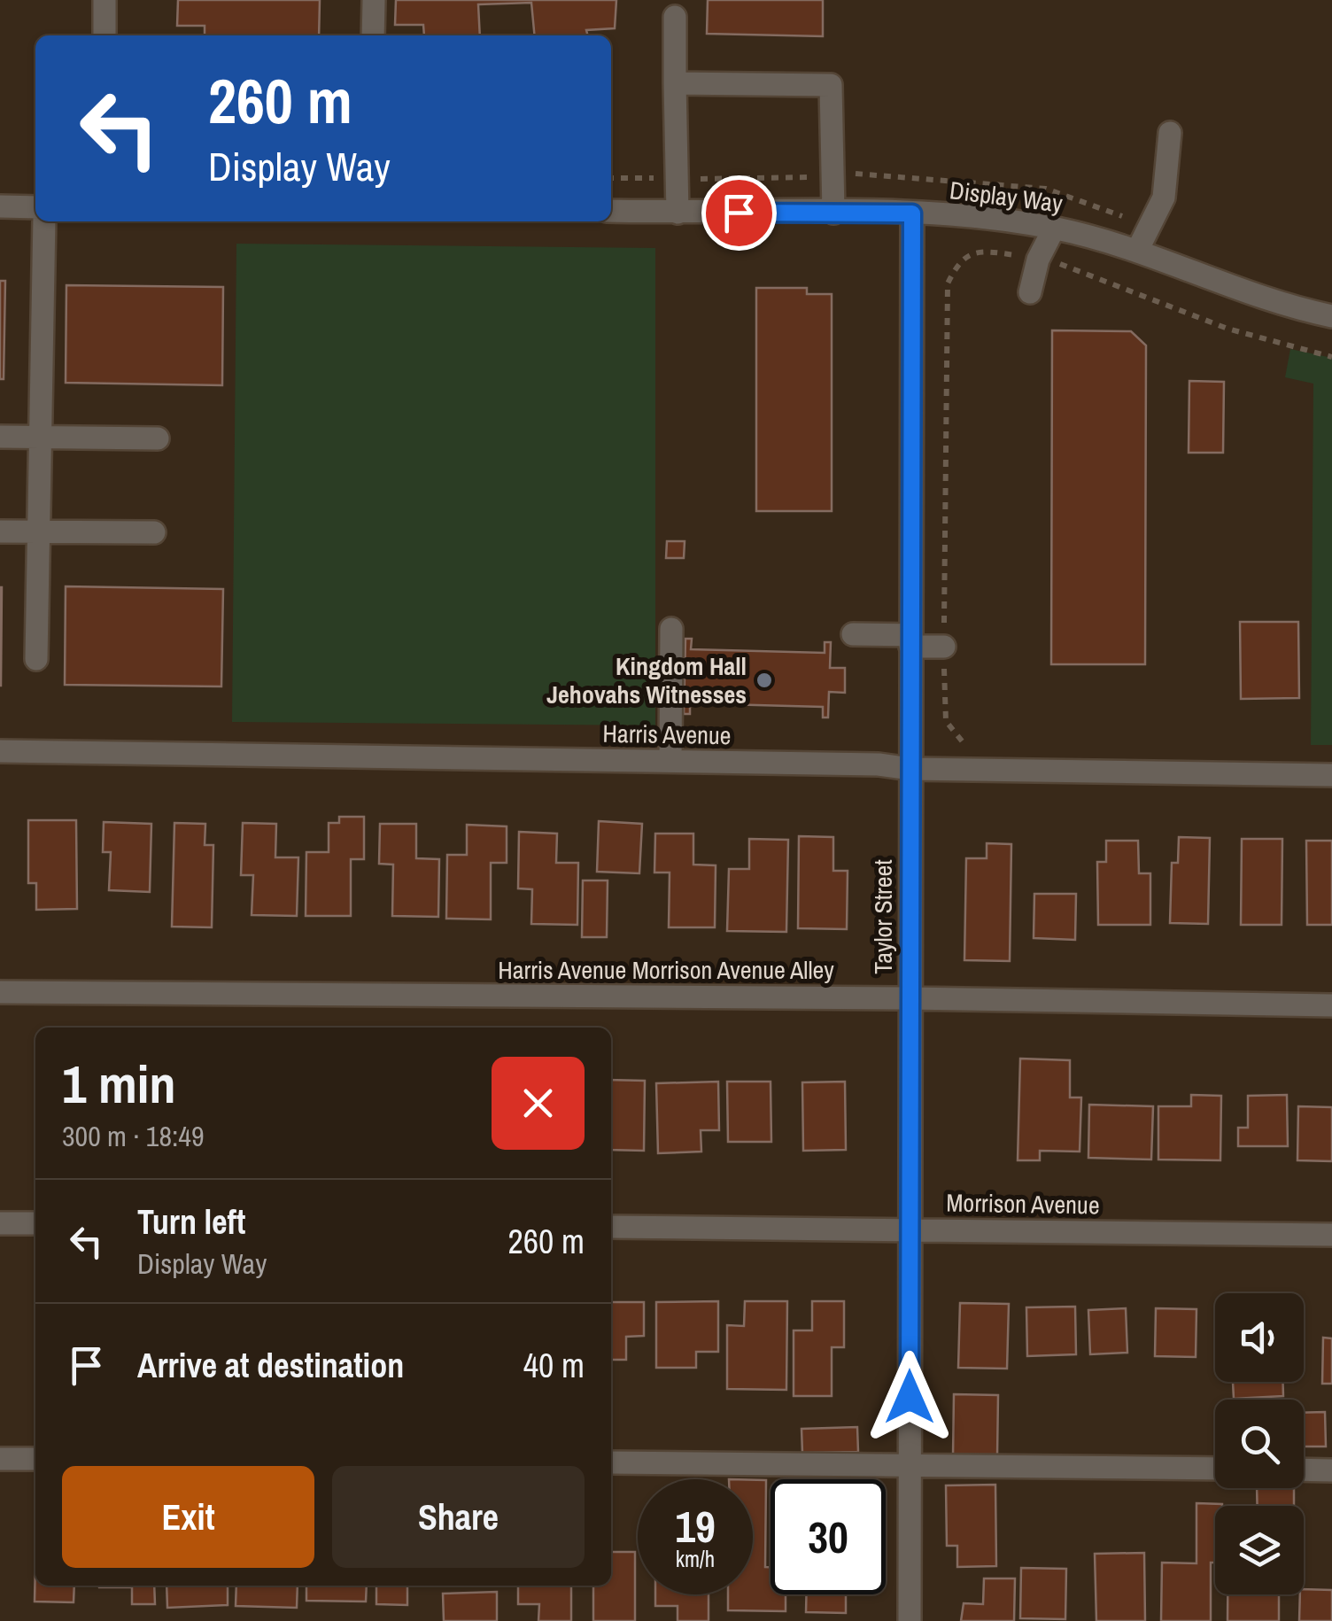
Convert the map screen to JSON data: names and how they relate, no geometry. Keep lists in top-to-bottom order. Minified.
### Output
{"streets":{"street":["Display Way","Harris Avenue","Taylor Street","Harris Avenue Morrison Avenue Alley","Morrison Avenue"]},"crossings":[["Display Way","Taylor Street"],["Harris Avenue","Taylor Street"],["Taylor Street","Harris Avenue Morrison Avenue Alley"],["Taylor Street","Morrison Avenue"]],"places":["Kingdom Hall Jehovahs Witnesses"],"page":{"turn":["260 m","Display Way"],"heading":["1 min","300 m · 18:49"],"list":[{"name":"Turn left","note":"Display Way","value":"260 m"},{"name":"Arrive at destination","value":"40 m"}],"buttons":["Exit","Share"],"speed":"19 km/h","limit":"30"}}
